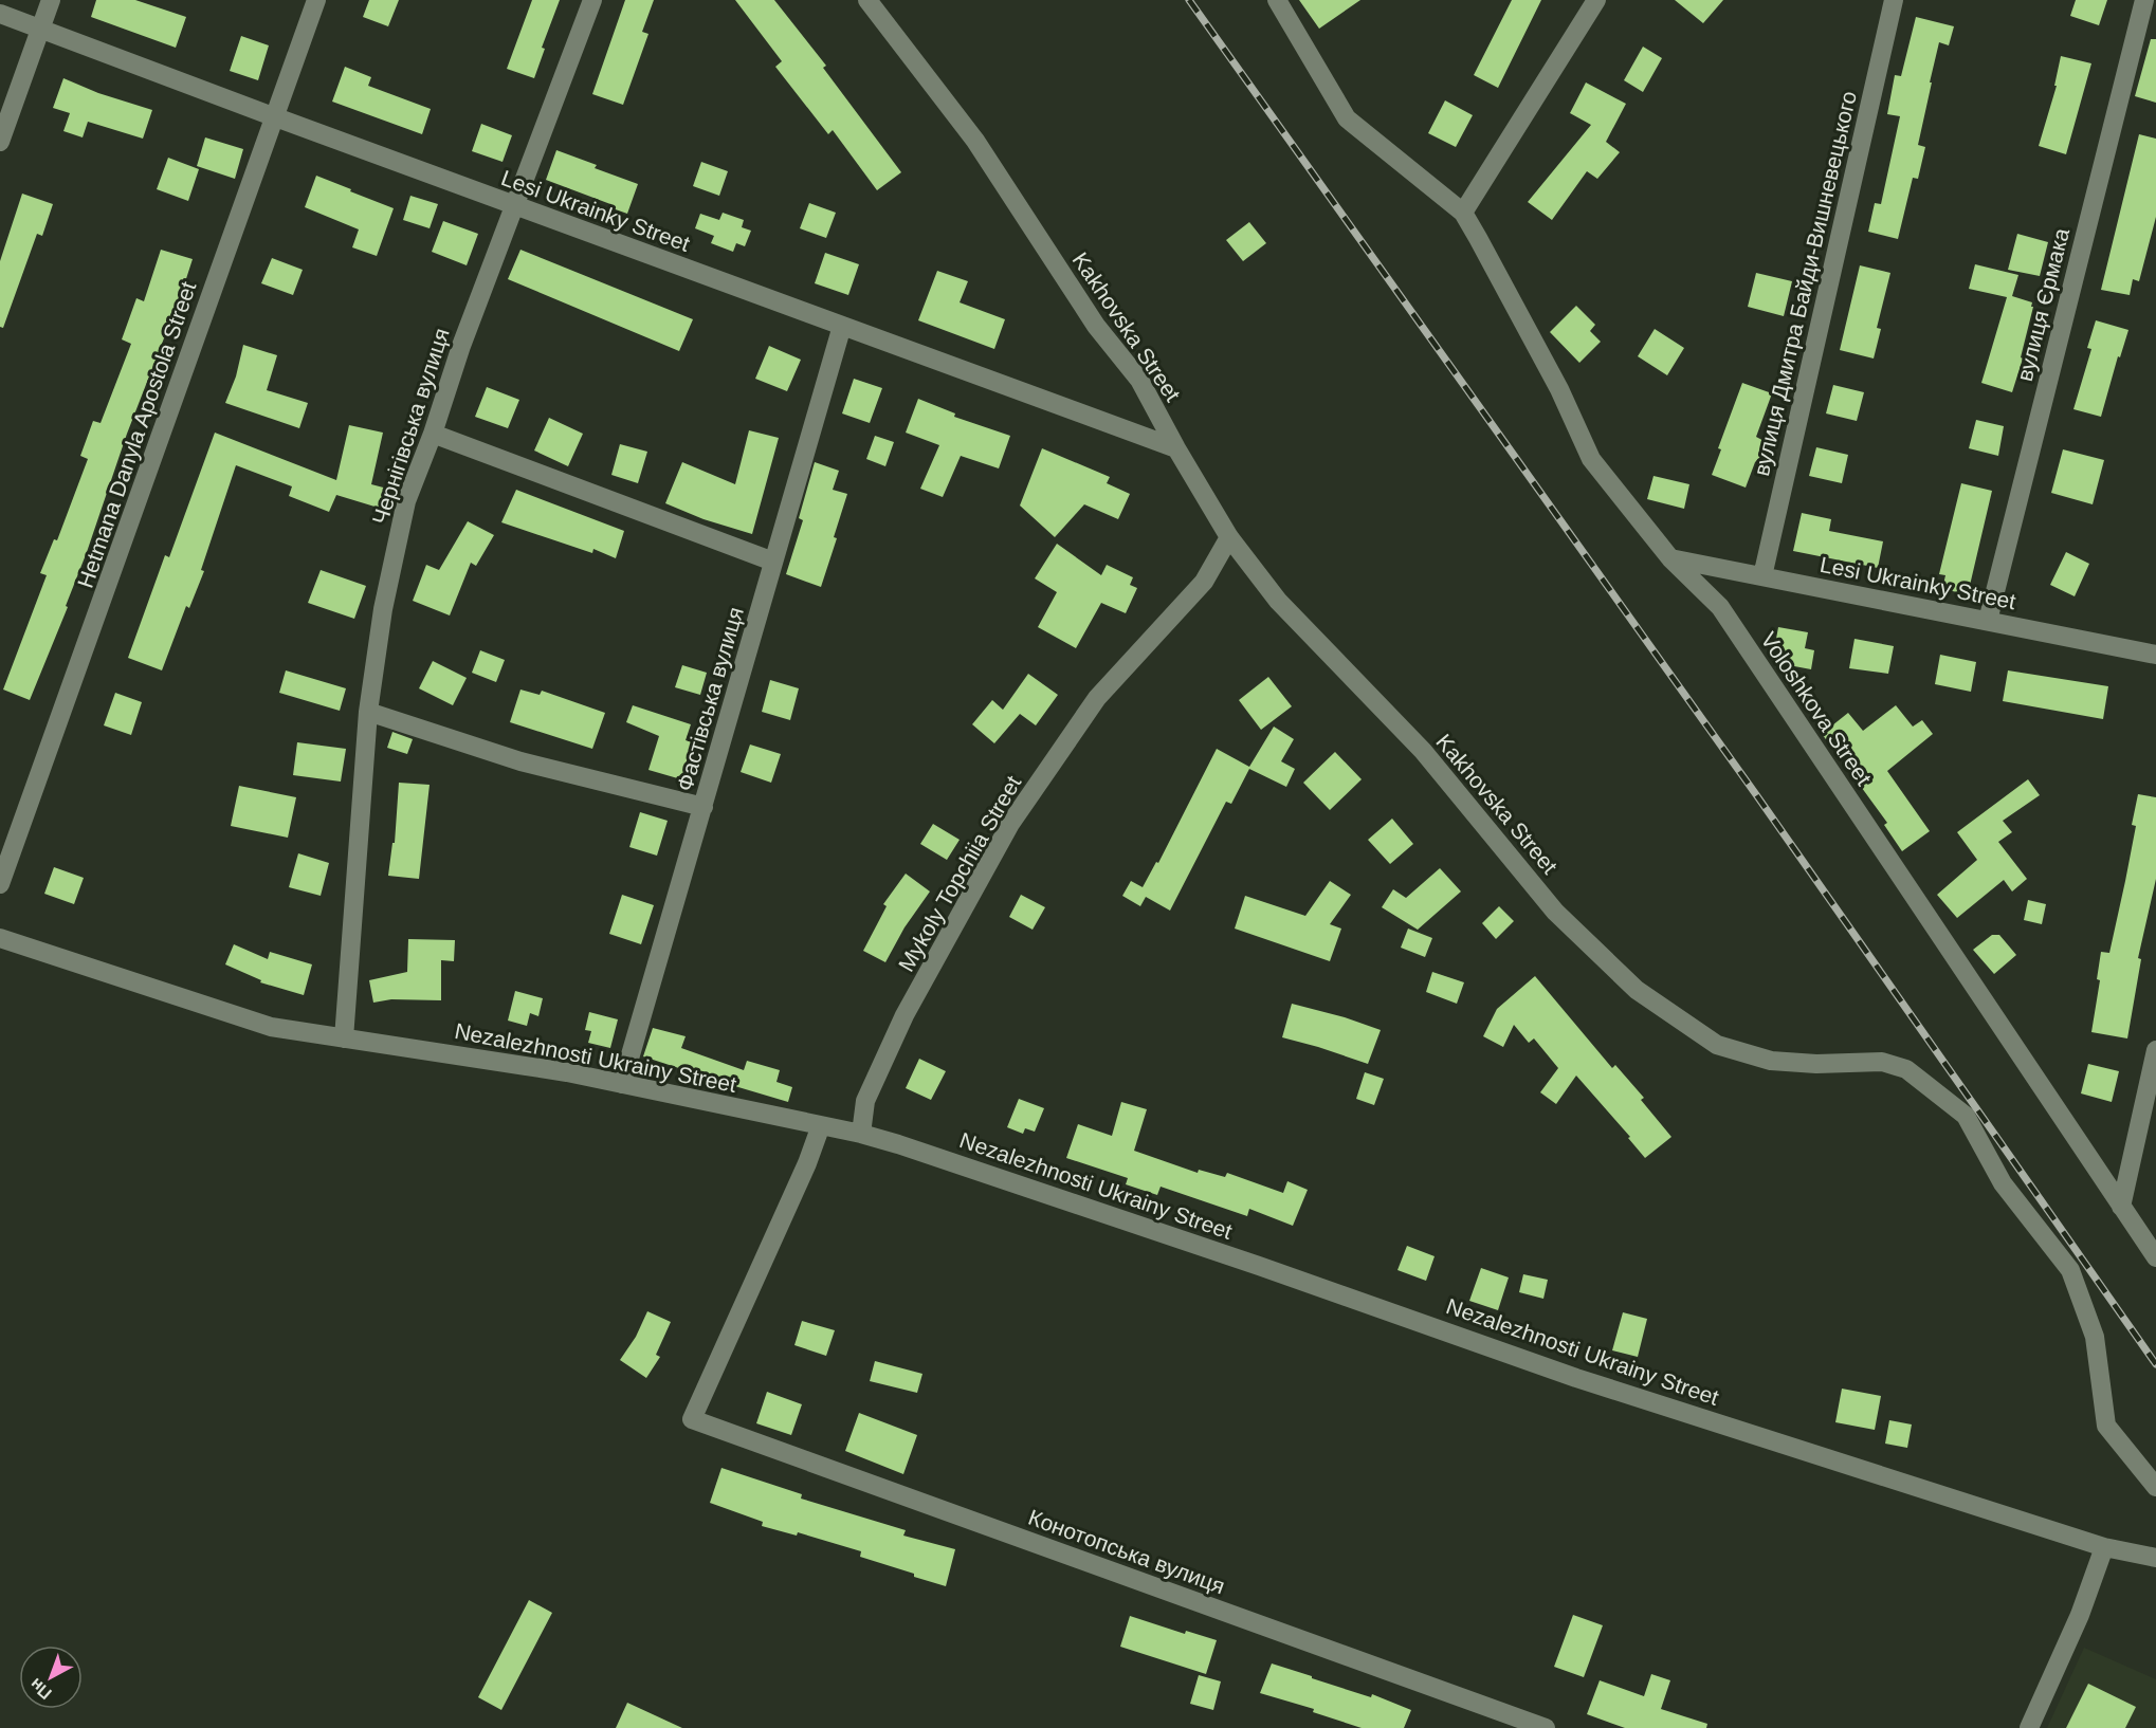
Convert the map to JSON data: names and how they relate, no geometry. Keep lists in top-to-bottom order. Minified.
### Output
{"streets":{"street":["Lesi Ukrainky Street","вулиця Дмитра Байди-Вишневецького","вулиця Єрмака","Kakhovska Street","Чернігівська вулиця","Hetmana Danyla Apostola Street","Фастівська вулиця","Voloshkova Street","Mykoly Topchiia Street","Nezalezhnosti Ukrainy Street","Конотопська вулиця"]},"crossings":[["Lesi Ukrainky Street","вулиця Дмитра Байди-Вишневецького"],["Lesi Ukrainky Street","вулиця Єрмака"],["Lesi Ukrainky Street","Kakhovska Street"],["Lesi Ukrainky Street","Чернігівська вулиця"],["Lesi Ukrainky Street","Hetmana Danyla Apostola Street"],["Lesi Ukrainky Street","Фастівська вулиця"],["Lesi Ukrainky Street","Voloshkova Street"],["Kakhovska Street","Mykoly Topchiia Street"],["Чернігівська вулиця","Nezalezhnosti Ukrainy Street"],["Фастівська вулиця","Nezalezhnosti Ukrainy Street"],["Mykoly Topchiia Street","Nezalezhnosti Ukrainy Street"],["Nezalezhnosti Ukrainy Street","Конотопська вулиця"]],"north":"bottom left"}
